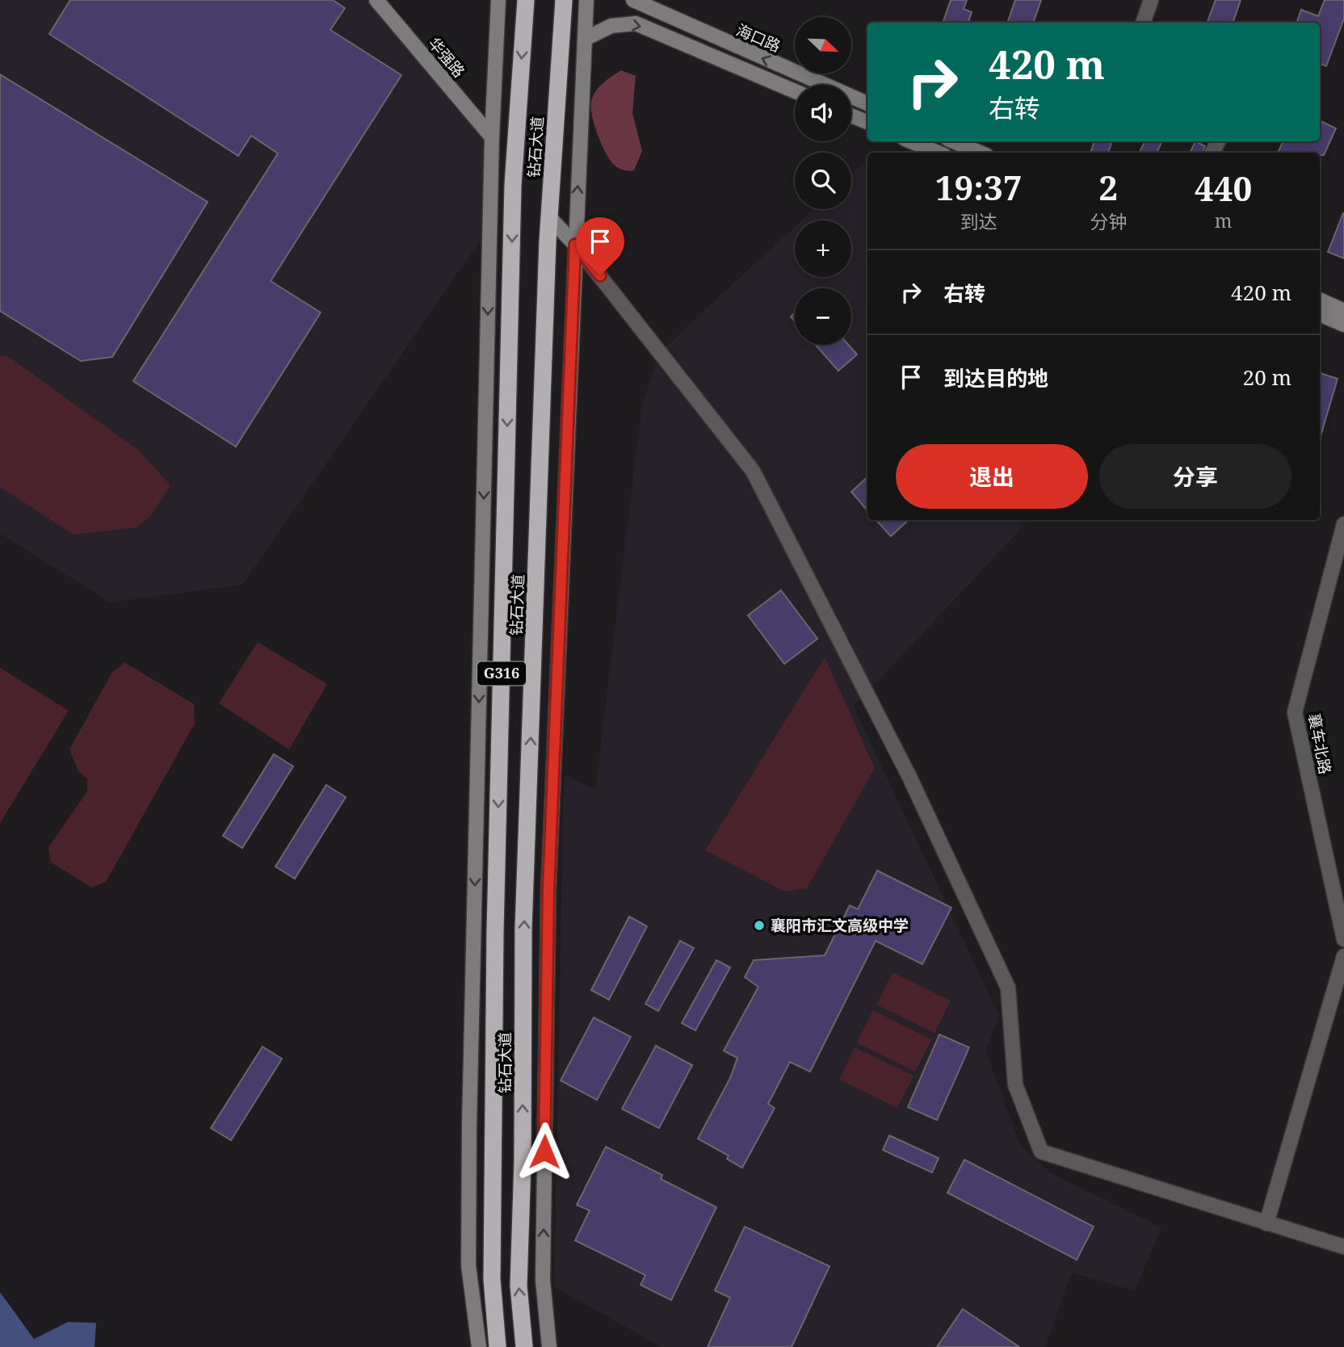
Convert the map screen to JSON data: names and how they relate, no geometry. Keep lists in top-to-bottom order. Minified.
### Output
{"streets":{"highway":["钻石大道","G316"],"street":["海口路","华强路","襄车北路"]},"places":["襄阳市汇文高级中学"],"north":"bottom right","page":{"map_buttons":["+","−"],"turn":["420 m","右转"],"eta":["19:37","到达","2","分钟","440","m"],"list":[{"name":"右转","value":"420 m"},{"name":"到达目的地","value":"20 m"}],"buttons":["退出","分享"]}}
